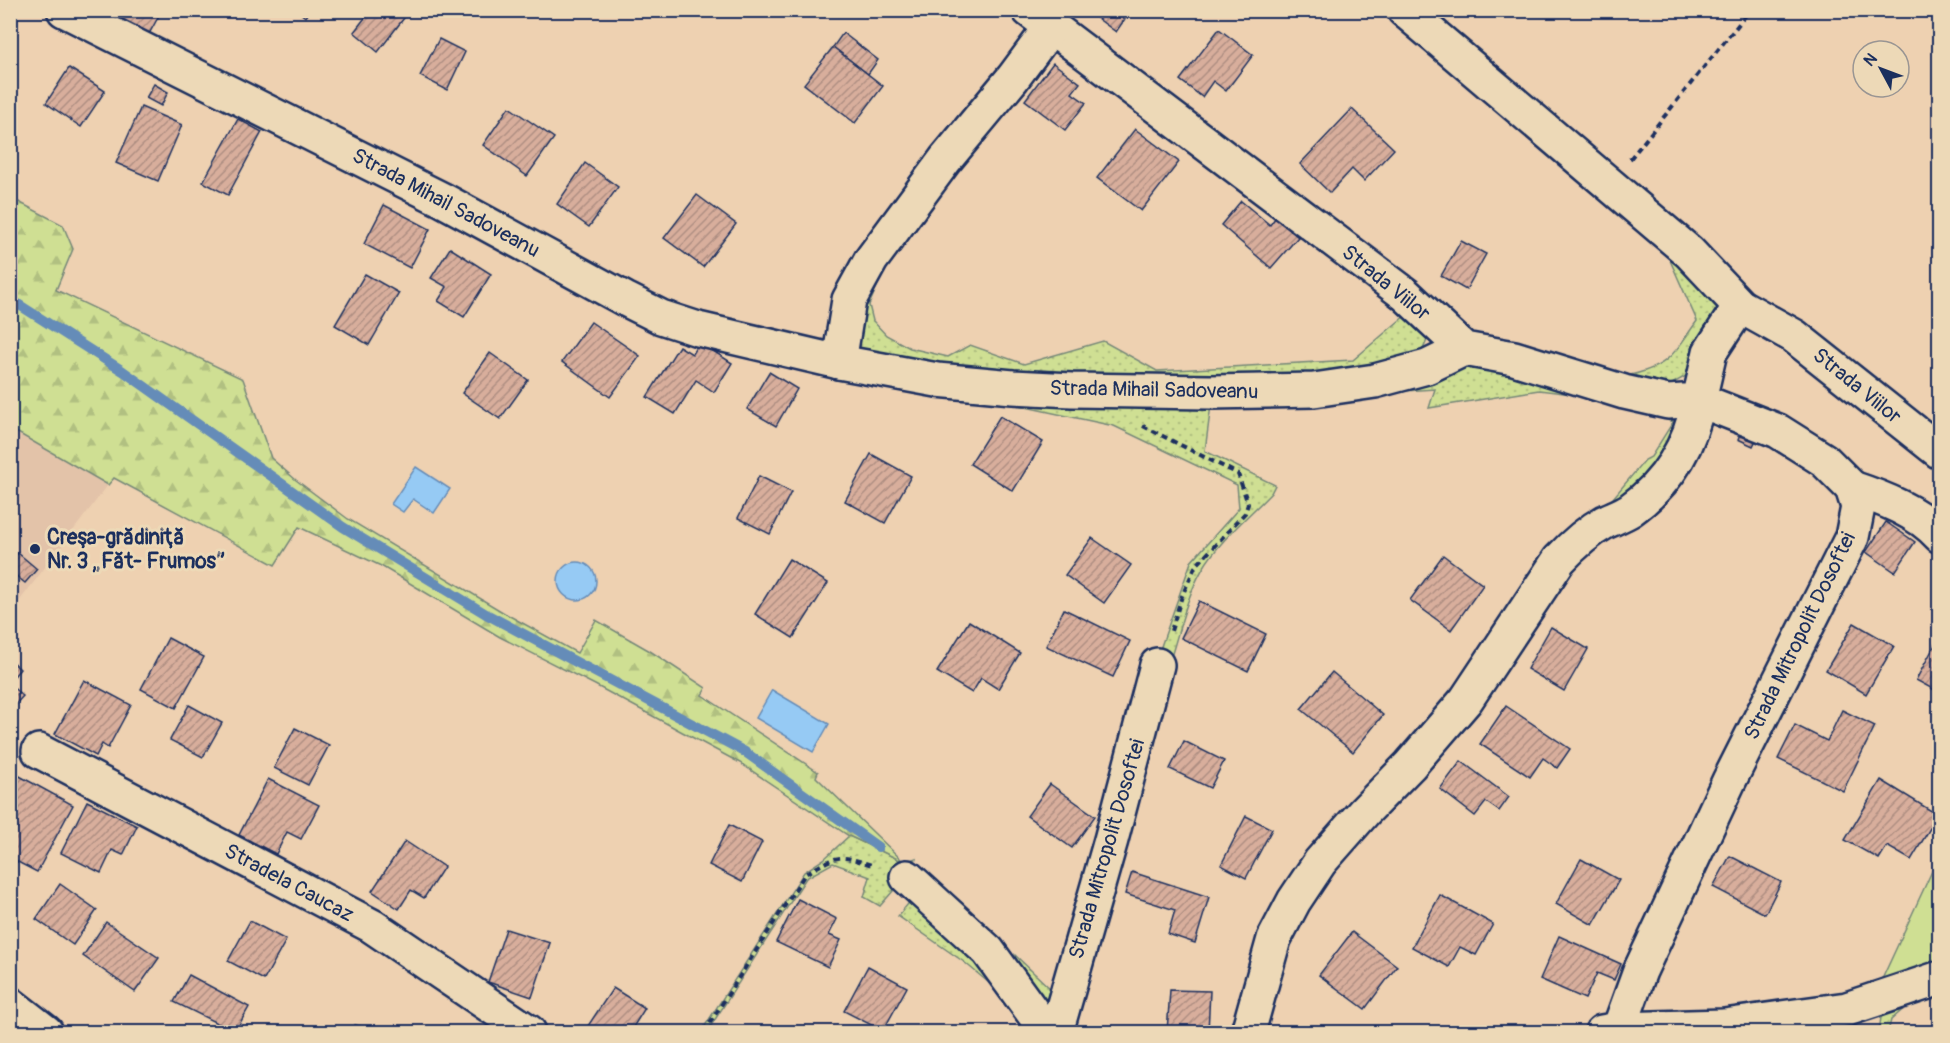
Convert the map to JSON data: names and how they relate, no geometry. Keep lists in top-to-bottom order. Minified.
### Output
{"streets":{"street":["Strada Mihail Sadoveanu","Strada Viilor","Strada Mitropolit Dosoftei","Stradela Caucaz"]},"crossings":[["Strada Mihail Sadoveanu","Strada Viilor"]],"places":["Creşa-grădiniţă Nr. 3 „Făt- Frumos”"],"north":"top left"}
